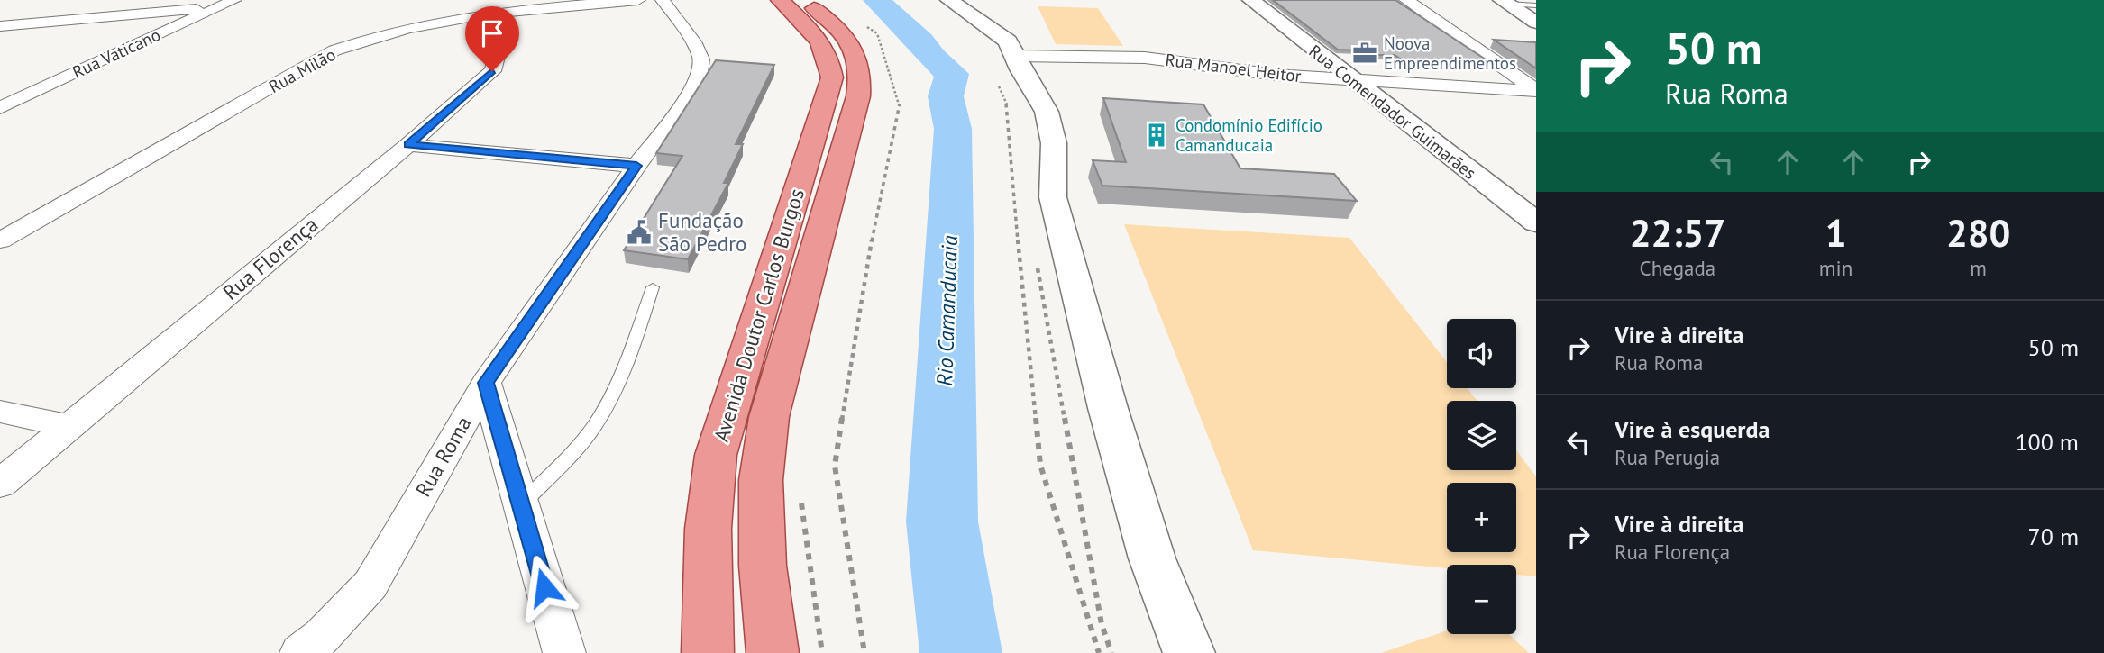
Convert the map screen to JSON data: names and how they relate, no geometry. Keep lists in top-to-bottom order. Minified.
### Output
{"streets":{"main road":["Avenida Doutor Carlos Burgos"],"street":["Rua Vaticano","Rua Manoel Heitor","Rua Milão","Rua Comendador Guimarães","Rua Florença","Rua Roma"]},"crossings":[["Rua Manoel Heitor","Rua Comendador Guimarães"],["Rua Milão","Rua Florença"]],"water":["Rio Camanducaia"],"places":{"office":["Noova Empreendimentos"],"building":["Condomínio Edifício Camanducaia"],"public building":["Fundação São Pedro"]},"page":{"turn":["50 m","Rua Roma"],"eta":["22:57","Chegada","1","min","280","m"],"list":[{"name":"Vire à direita","note":"Rua Roma","value":"50 m"},{"name":"Vire à esquerda","note":"Rua Perugia","value":"100 m"},{"name":"Vire à direita","note":"Rua Florença","value":"70 m"}],"map_buttons":["+","−"]}}
